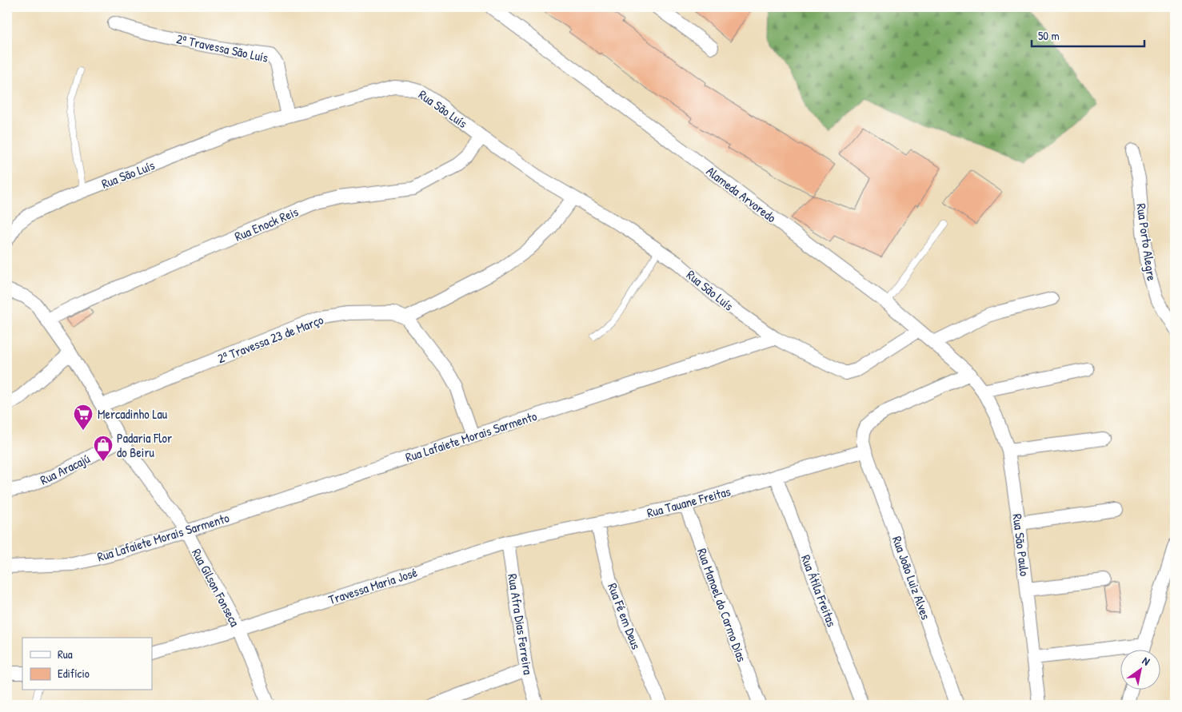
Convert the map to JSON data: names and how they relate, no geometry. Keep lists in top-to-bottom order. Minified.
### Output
{"streets":{"street":["2ª Travessa São Luís","Rua São Luís","Alameda Arvoredo","Rua Enock Reis","Rua Porto Alegre","2ª Travessa 23 de Março","Rua Lafaiete Morais Sarmento","Rua Aracajú","Rua Tauane Freitas","Rua São Paulo","Rua João Luiz Alves","Travessa Maria José","Rua Gilson Fonseca","Rua Átila Freitas","Rua Manoel do Carmo Dias","Rua Fé em Deus","Rua Afra Dias Ferreira"]},"crossings":[["2ª Travessa São Luís","Rua São Luís"],["Rua São Luís","Rua Enock Reis"],["Rua São Luís","Rua Lafaiete Morais Sarmento"],["Alameda Arvoredo","Rua São Paulo"],["Alameda Arvoredo","Rua João Luiz Alves"],["Rua Enock Reis","Rua Gilson Fonseca"],["2ª Travessa 23 de Março","Rua Gilson Fonseca"],["Rua Lafaiete Morais Sarmento","Rua Gilson Fonseca"],["Rua Aracajú","Rua Gilson Fonseca"],["Rua Tauane Freitas","Rua João Luiz Alves"],["Rua Tauane Freitas","Travessa Maria José"],["Rua Tauane Freitas","Rua Átila Freitas"],["Rua Tauane Freitas","Rua Manoel do Carmo Dias"],["Rua Tauane Freitas","Rua Fé em Deus"],["Rua Tauane Freitas","Rua Afra Dias Ferreira"],["Travessa Maria José","Rua Gilson Fonseca"],["Travessa Maria José","Rua Afra Dias Ferreira"]],"places":{"supermarket":["Mercadinho Lau"],"shop":["Padaria Flor do Beiru"]},"legend":["Rua","Edifício"],"scale_bar":"50 m","north":"top right"}
